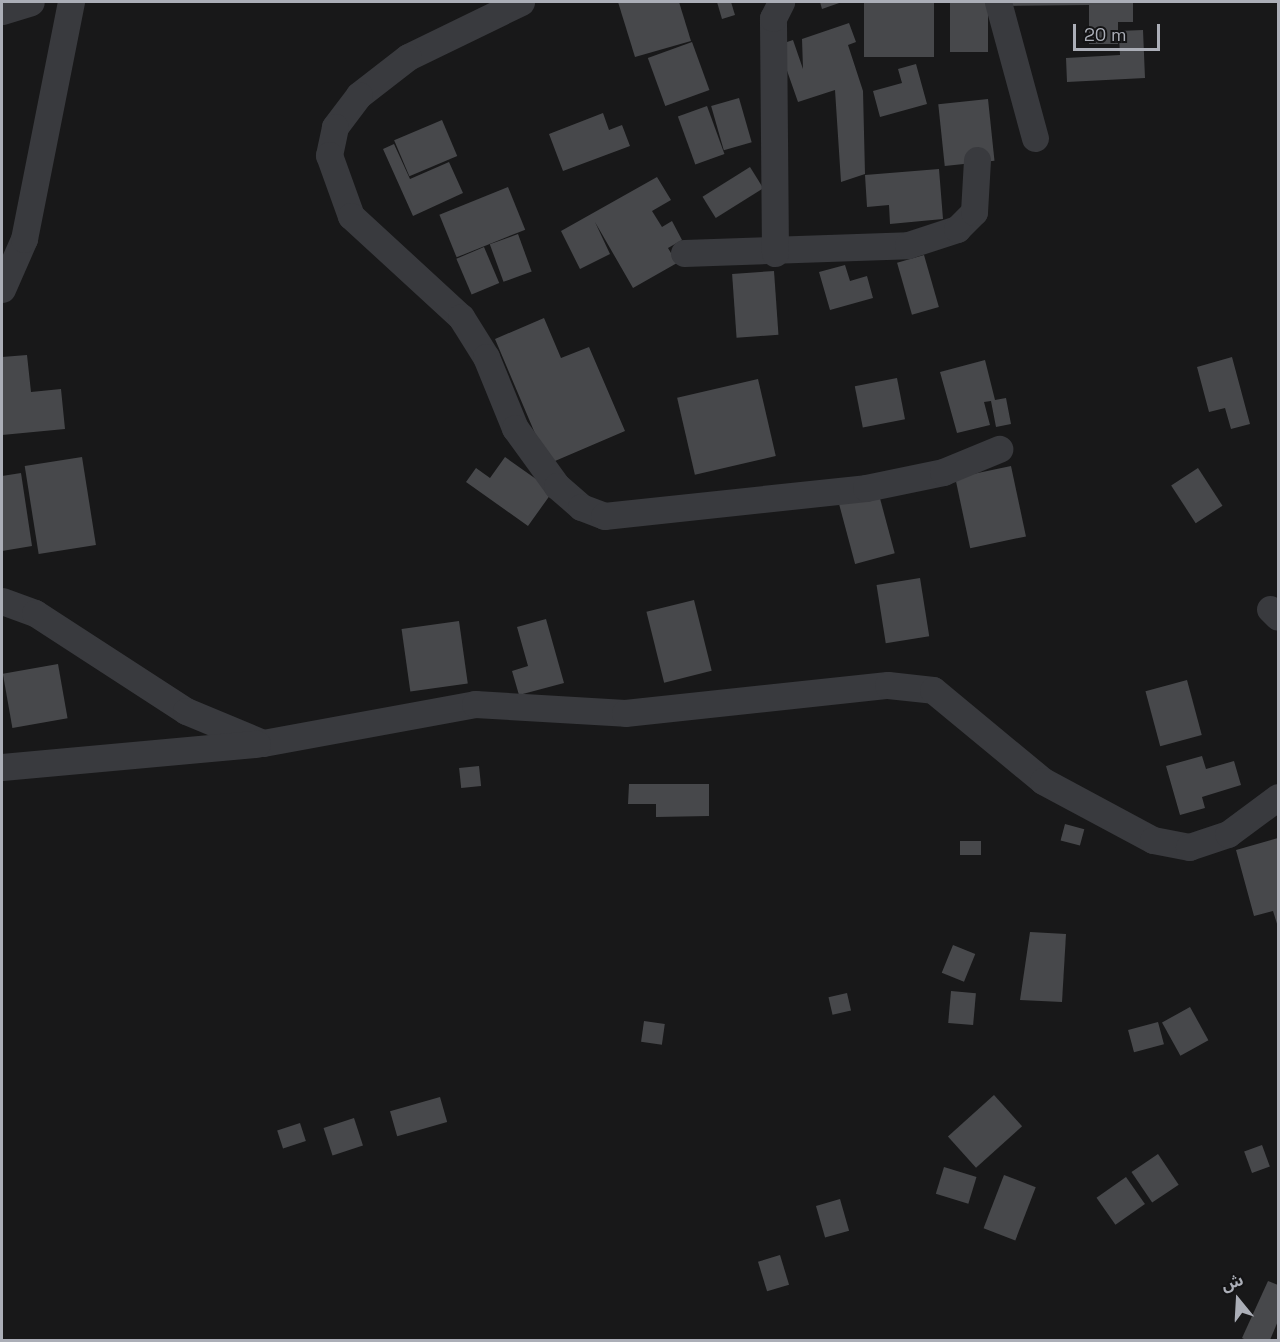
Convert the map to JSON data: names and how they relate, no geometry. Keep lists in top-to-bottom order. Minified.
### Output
{"scale_bar":"20 m","north":"top"}
